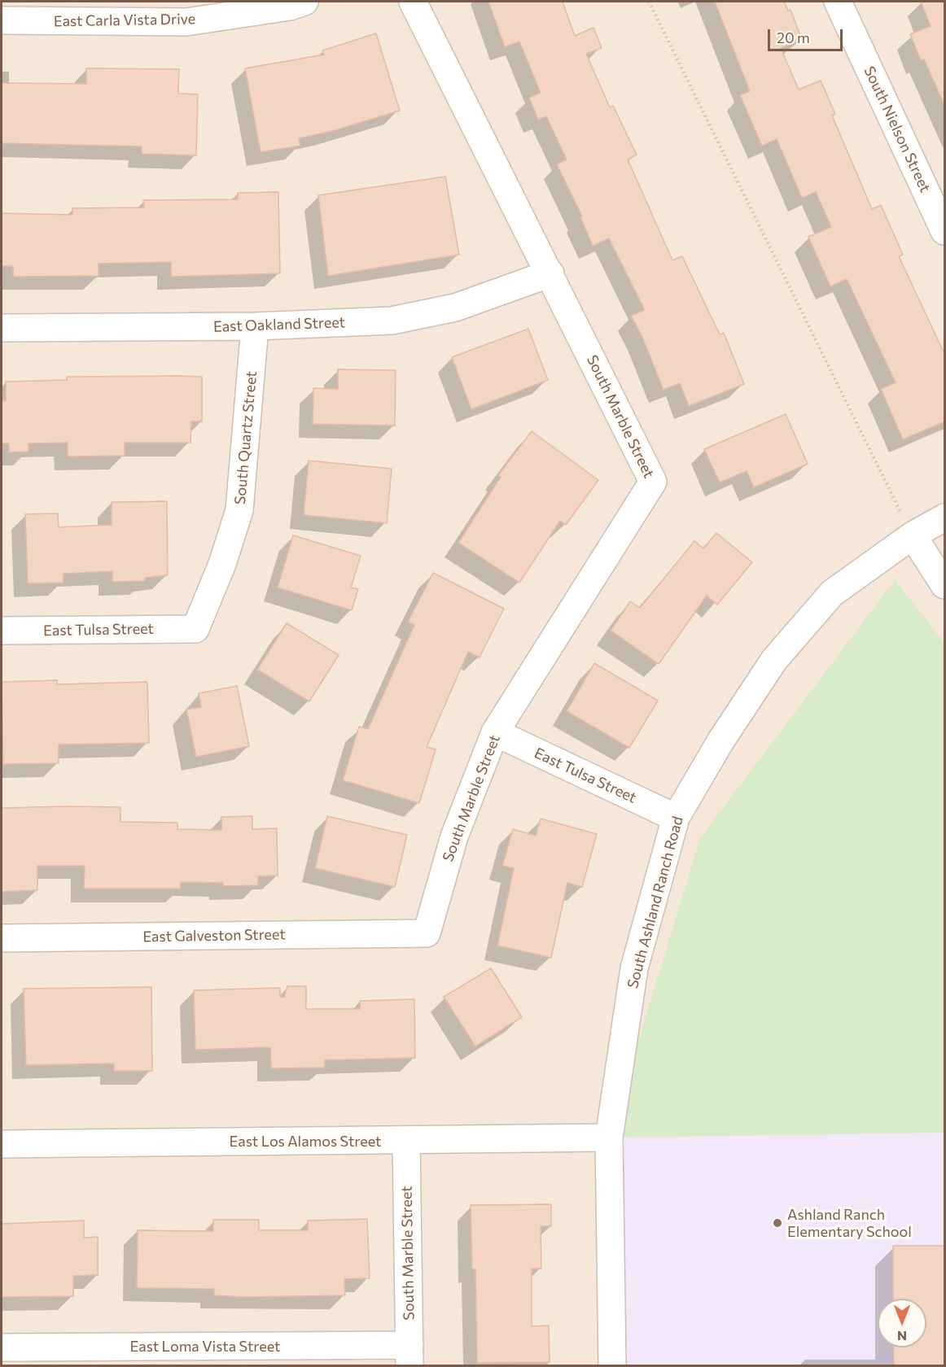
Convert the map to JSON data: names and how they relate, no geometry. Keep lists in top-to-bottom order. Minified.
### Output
{"streets":{"street":["East Carla Vista Drive","South Nielson Street","East Oakland Street","South Marble Street","South Quartz Street","East Tulsa Street","South Ashland Ranch Road","East Galveston Street","East Los Alamos Street","East Loma Vista Street"]},"crossings":[["East Oakland Street","South Marble Street"],["East Oakland Street","South Quartz Street"],["South Marble Street","East Tulsa Street"],["South Marble Street","East Galveston Street"],["South Marble Street","East Los Alamos Street"],["South Marble Street","East Loma Vista Street"],["South Quartz Street","East Tulsa Street"],["East Tulsa Street","South Ashland Ranch Road"],["South Ashland Ranch Road","East Los Alamos Street"]],"places":["Ashland Ranch Elementary School"],"scale_bar":"20 m","north":"bottom"}
